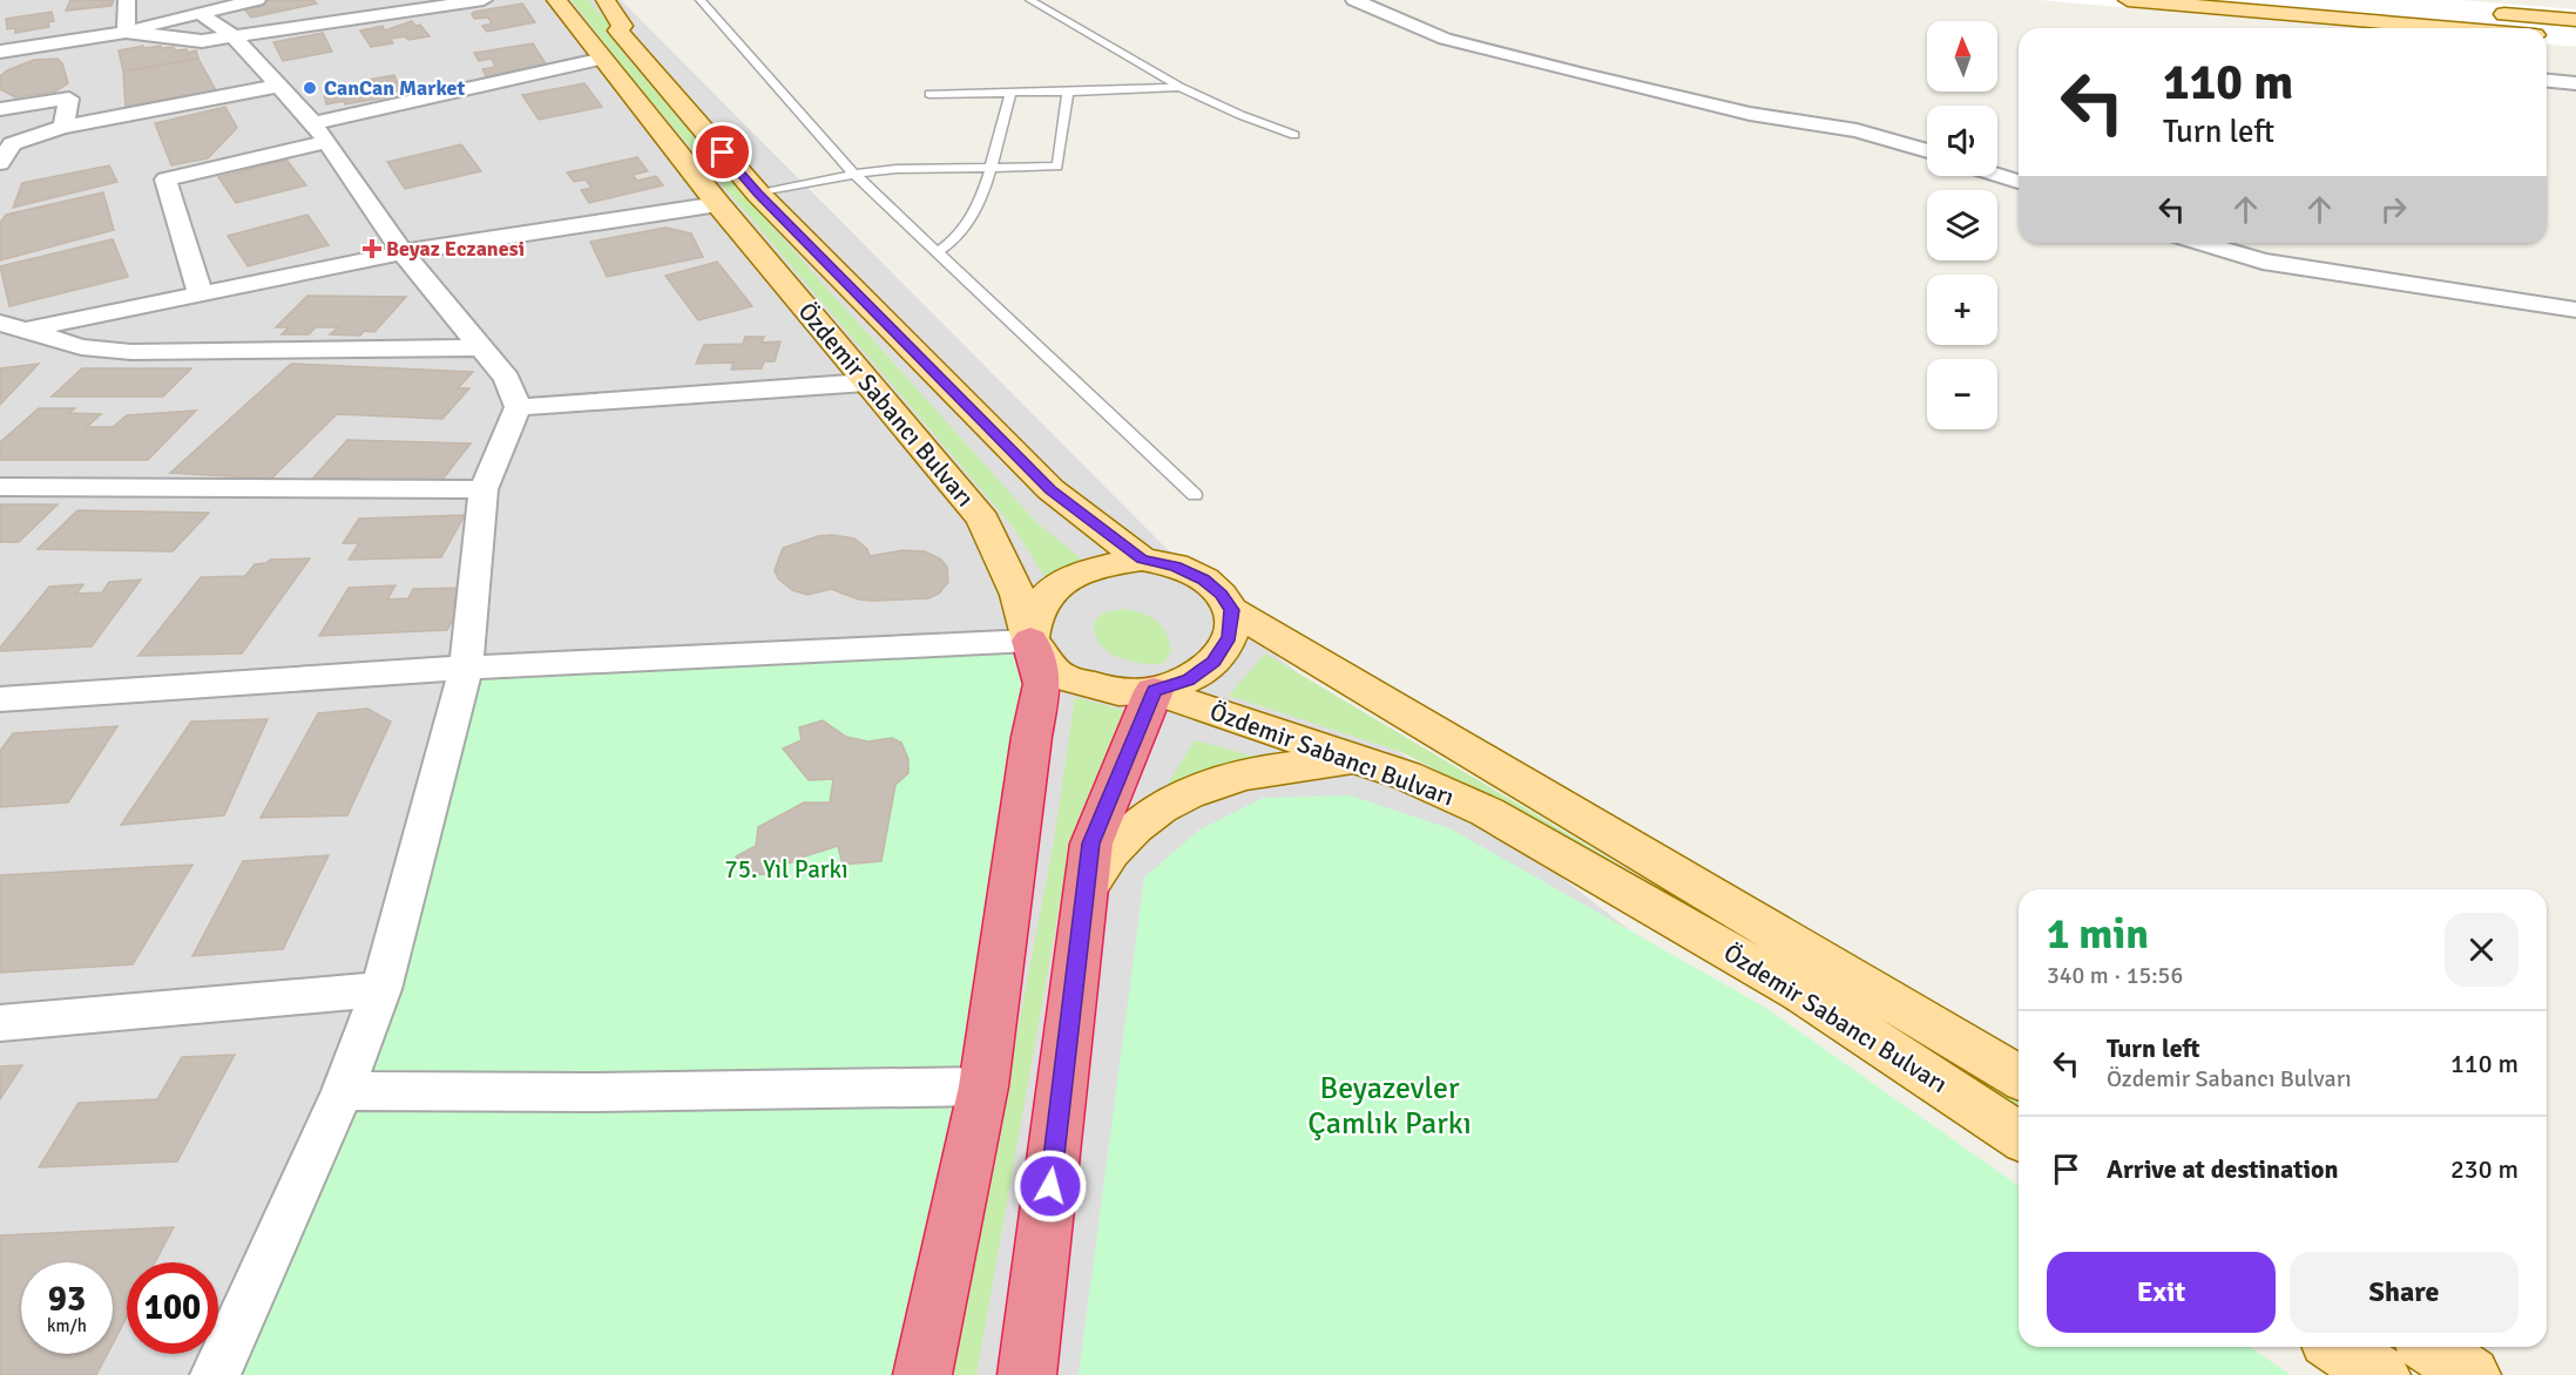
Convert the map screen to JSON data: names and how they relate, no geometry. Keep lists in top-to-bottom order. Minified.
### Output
{"streets":{"main road":["Özdemir Sabancı Bulvarı"]},"parks":["75. Yıl Parkı","Beyazevler Çamlık Parkı"],"places":{"other":["CanCan Market"],"health":["Beyaz Eczanesi"]},"north":"top","page":{"map_buttons":["+","−"],"turn":["110 m","Turn left"],"heading":["1 min","340 m · 15:56"],"list":[{"name":"Turn left","note":"Özdemir Sabancı Bulvarı","value":"110 m"},{"name":"Arrive at destination","value":"230 m"}],"buttons":["Exit","Share"],"speed":"93 km/h","limit":"100"}}
